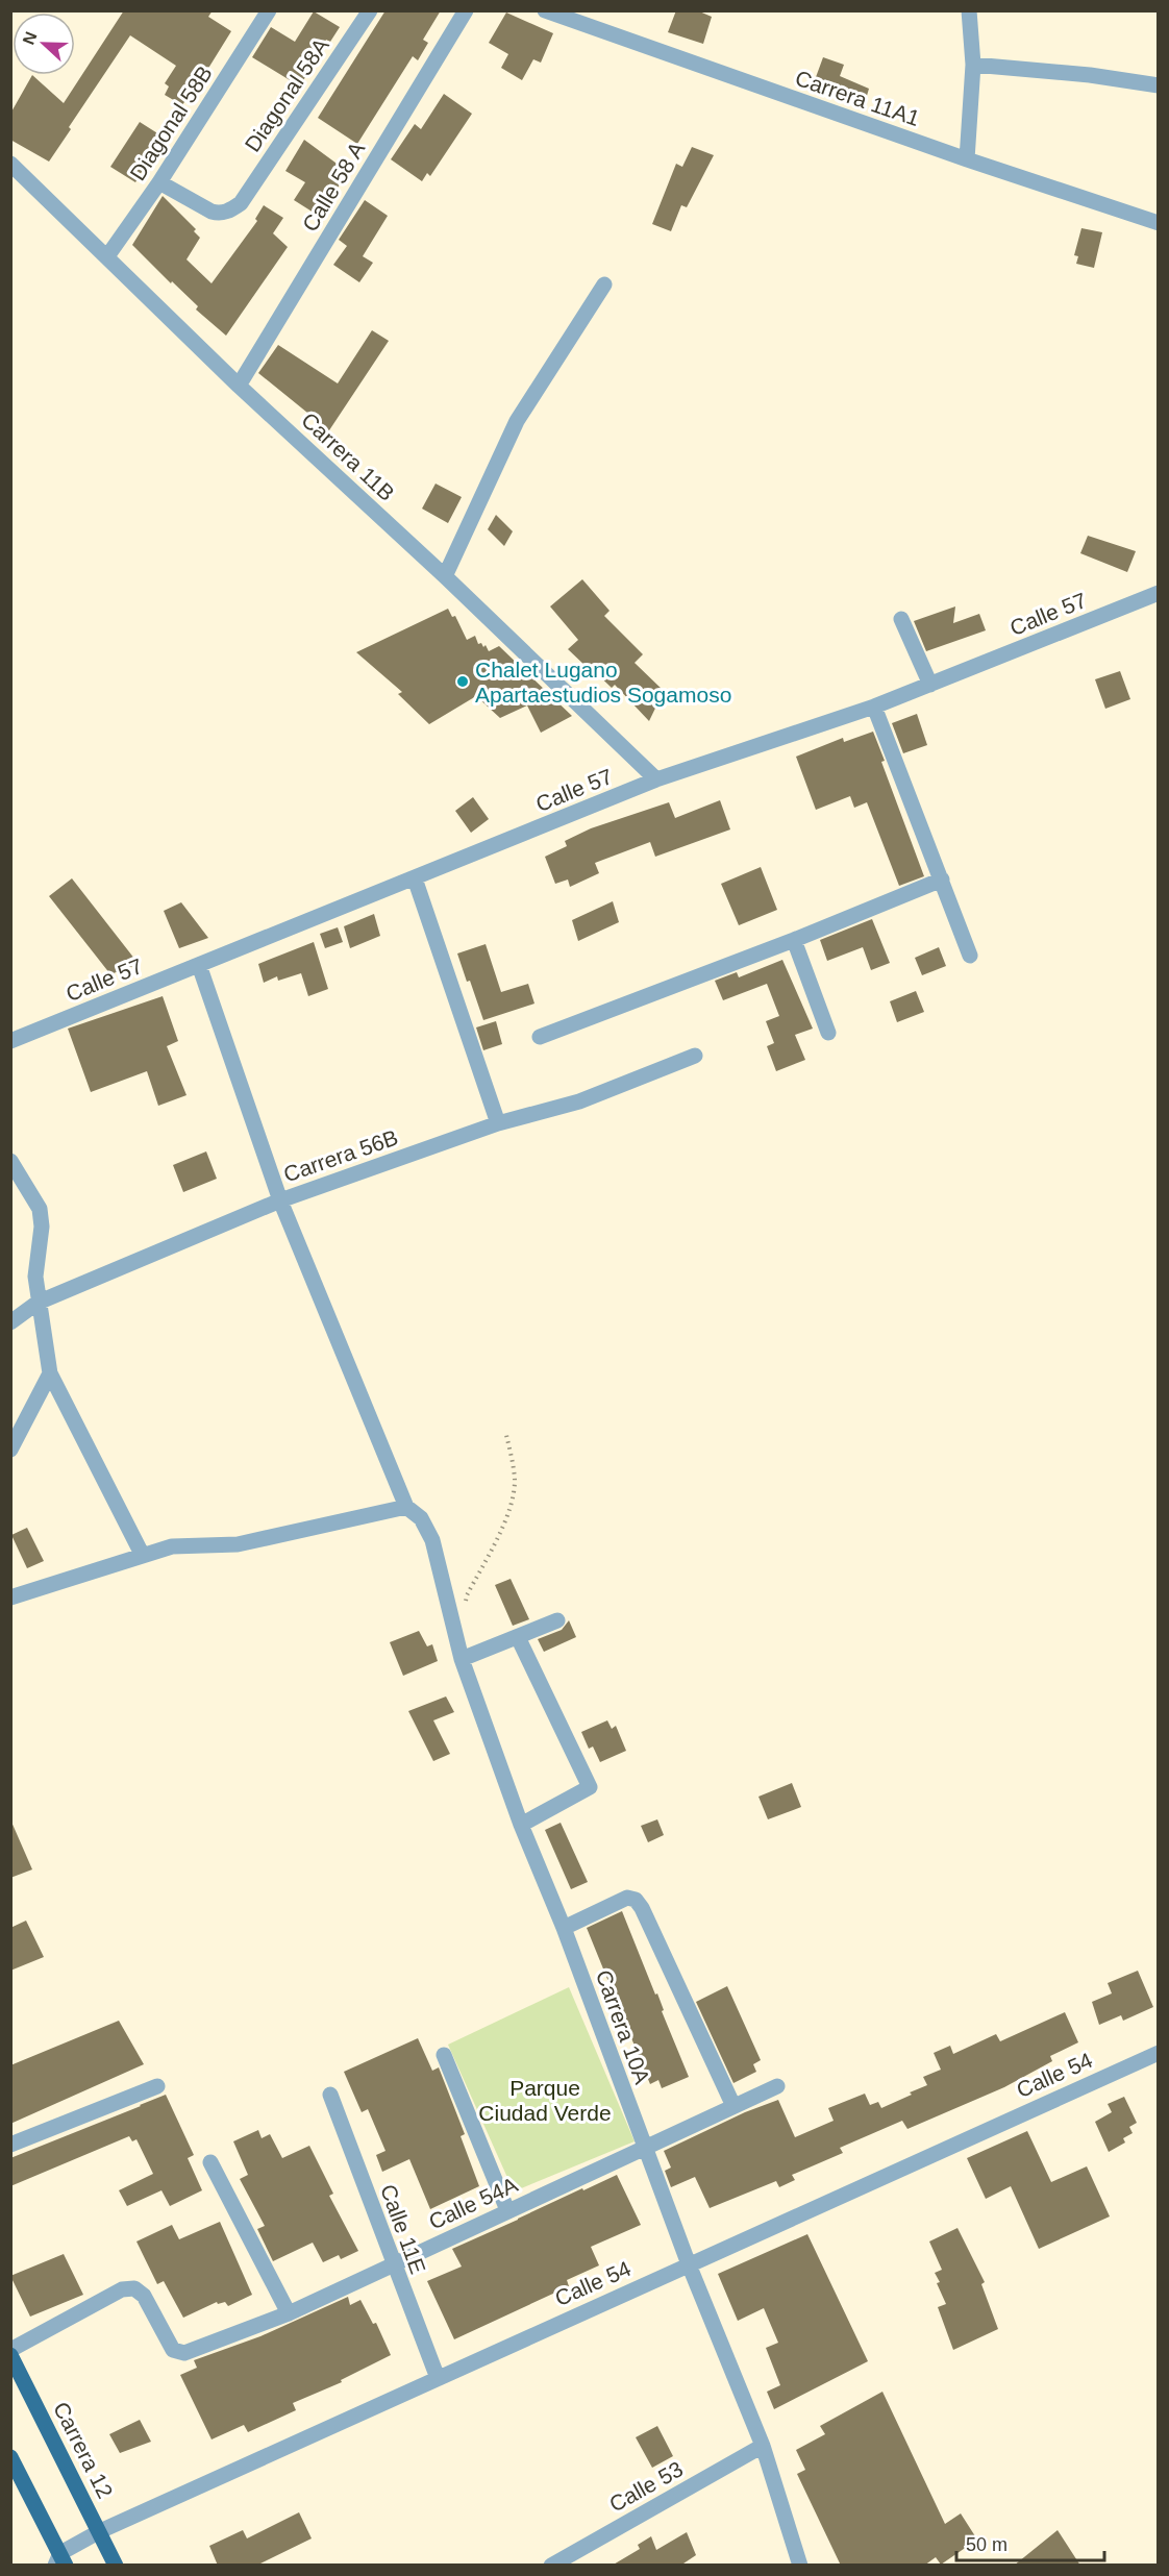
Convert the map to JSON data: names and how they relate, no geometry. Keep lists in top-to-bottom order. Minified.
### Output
{"streets":{"main road":["Carrera 12"],"street":["Diagonal 58A","Carrera 11A1","Diagonal 58B","Calle 58 A","Carrera 11B","Calle 57","Carrera 56B","Carrera 10A","Calle 54","Calle 54A","Calle 11E","Calle 53"]},"crossings":[["Diagonal 58A","Diagonal 58B"],["Diagonal 58B","Carrera 11B"],["Calle 58 A","Carrera 11B"],["Carrera 11B","Calle 57"],["Calle 57","Carrera 10A"],["Carrera 56B","Carrera 10A"],["Carrera 10A","Calle 54"],["Carrera 10A","Calle 54A"],["Carrera 10A","Calle 53"],["Calle 54","Calle 11E"],["Calle 54","Carrera 12"],["Calle 54A","Calle 11E"],["Calle 54A","Carrera 12"]],"parks":["Parque Ciudad Verde"],"places":["Chalet Lugano Apartaestudios Sogamoso"],"scale_bar":"50 m","north":"left"}
